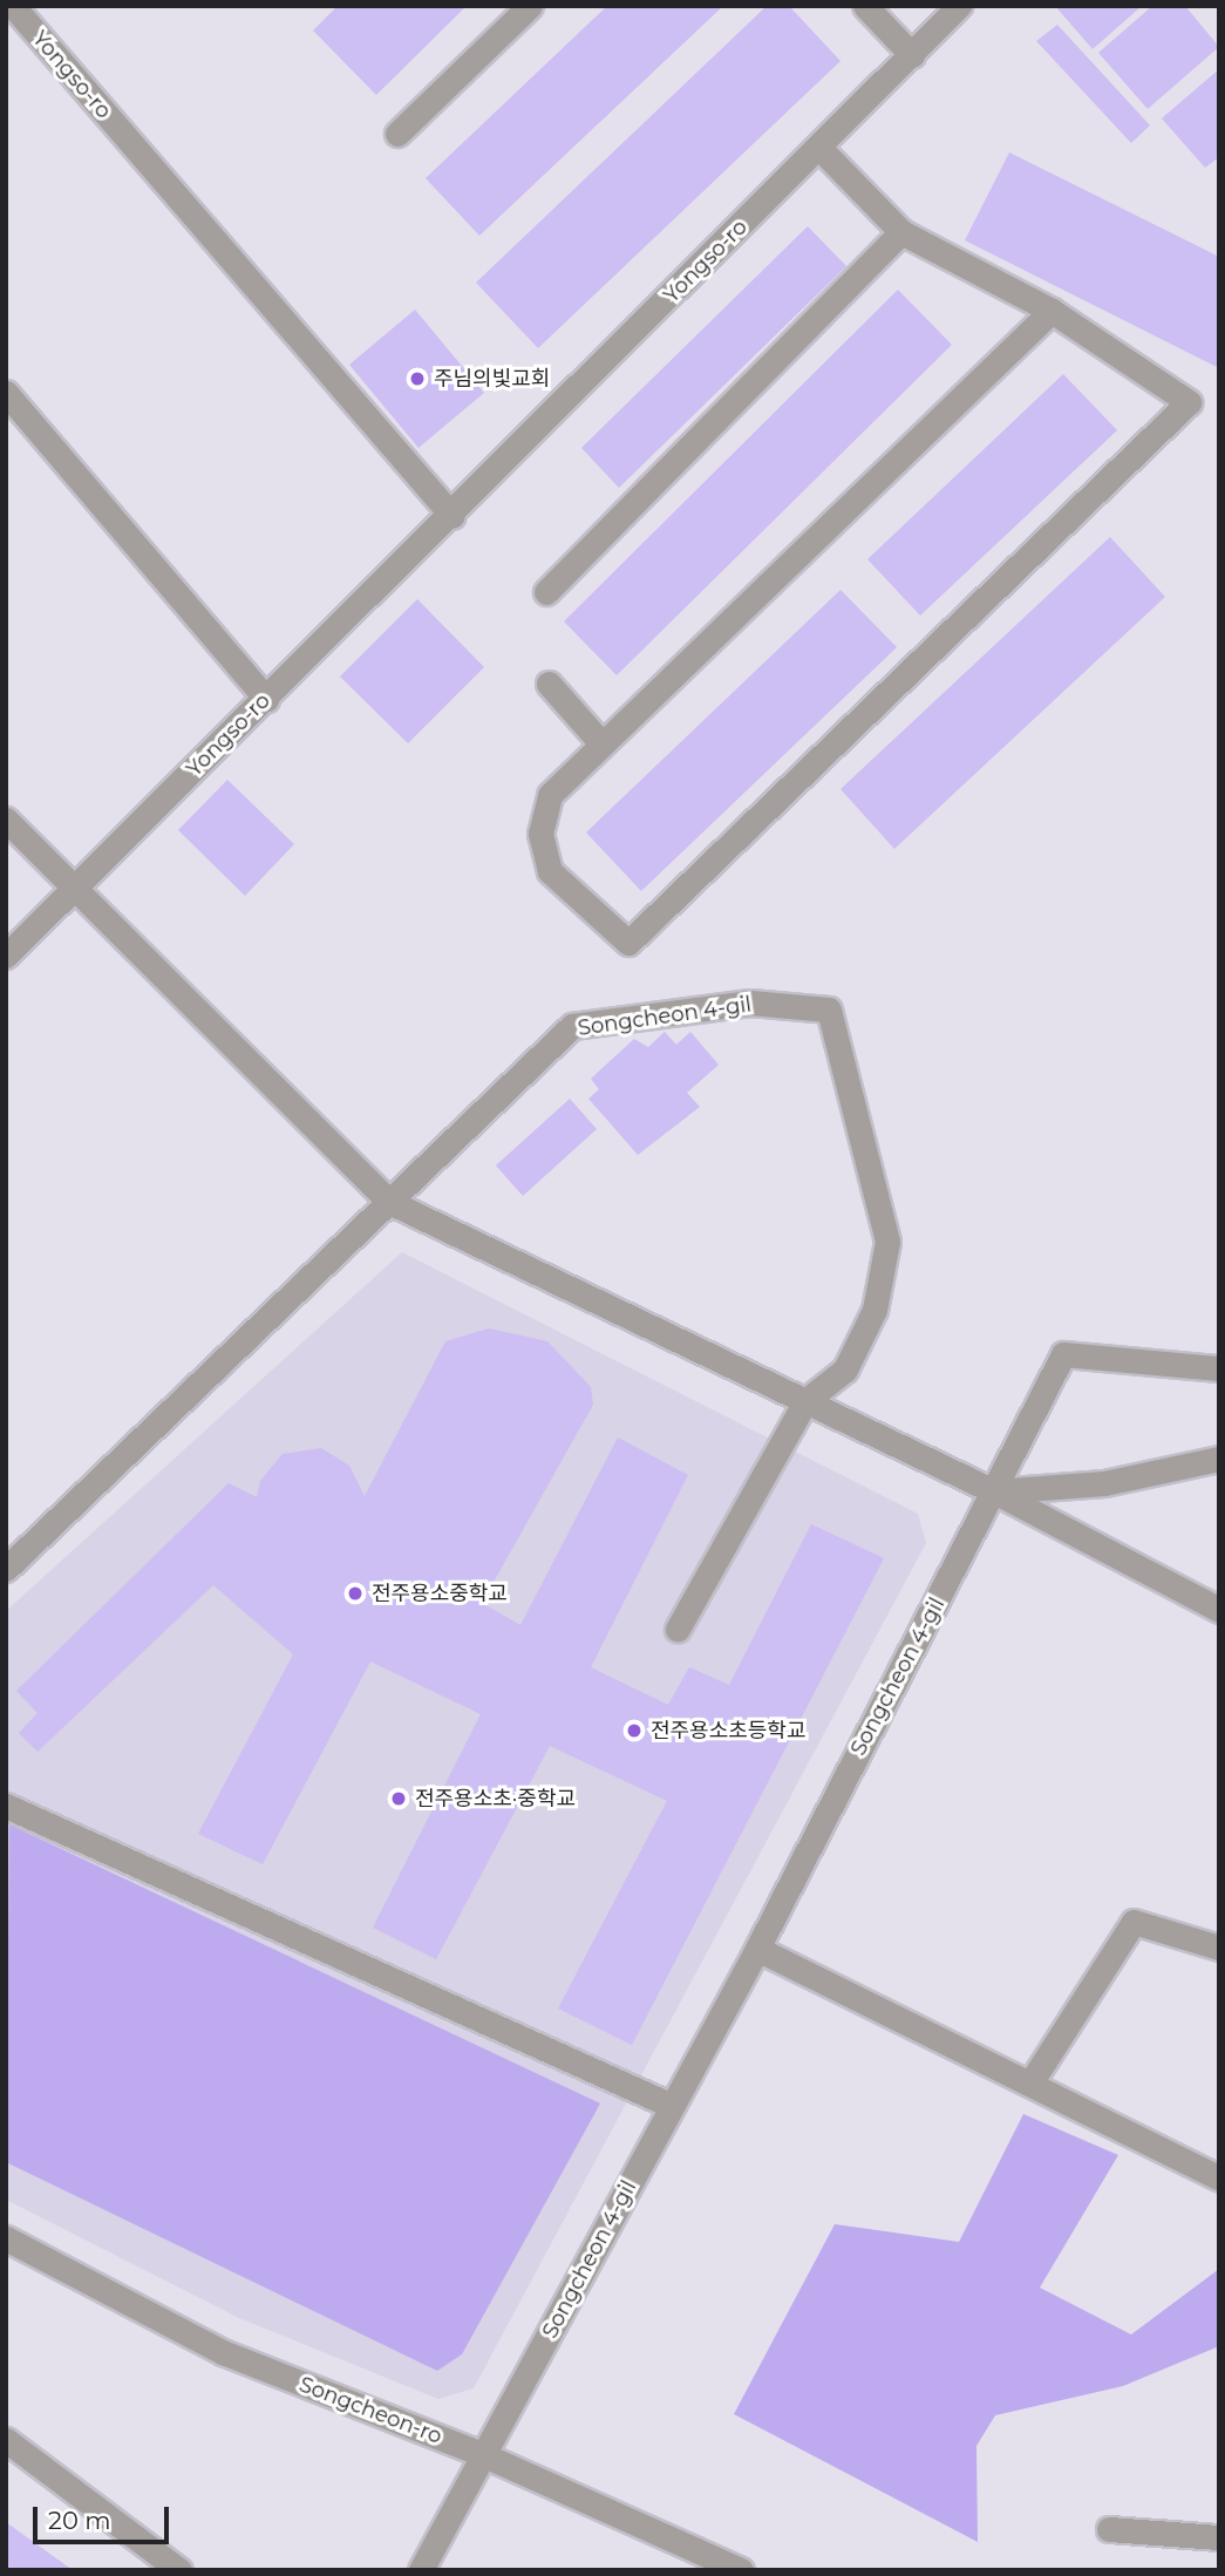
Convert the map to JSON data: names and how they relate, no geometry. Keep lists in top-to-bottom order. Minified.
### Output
{"streets":{"street":["Yongso-ro","Songcheon 4-gil","Songcheon-ro"]},"crossings":[["Songcheon 4-gil","Songcheon-ro"]],"places":["주님의빛교회","전주용소중학교","전주용소초등학교","전주용소초·중학교"],"scale_bar":"20 m"}
